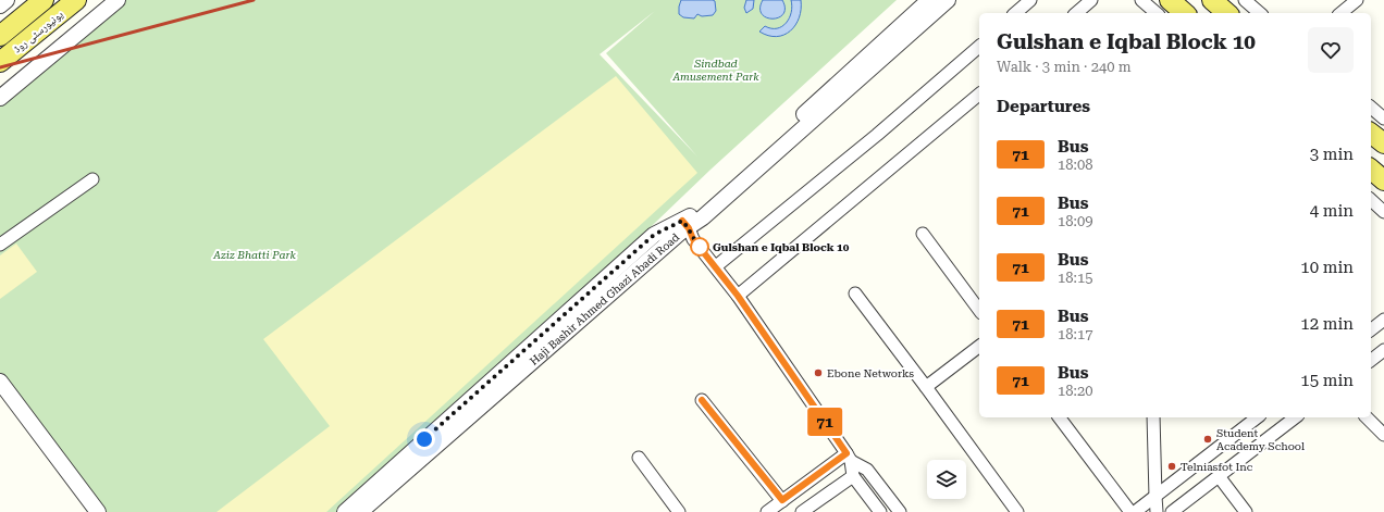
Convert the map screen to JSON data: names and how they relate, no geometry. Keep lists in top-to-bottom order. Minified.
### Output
{"streets":{"main road":["یونیورسٹی روڈ"],"street":["Haji Bashir Ahmed Ghazi Abadi Road"]},"parks":["Sindbad Amusement Park","Aziz Bhatti Park"],"places":["Gulshan e Iqbal Block 10","Ebone Networks","Student Academy School","Telniasfot Inc"],"lines":["bus line 71"],"page":{"on_map":"71","heading":[["Gulshan e Iqbal Block 10","Walk · 3 min · 240 m"],"Departures"],"list":[{"mark":"71","name":"Bus","note":"18:08","value":"3 min"},{"mark":"71","name":"Bus","note":"18:09","value":"4 min"},{"mark":"71","name":"Bus","note":"18:15","value":"10 min"},{"mark":"71","name":"Bus","note":"18:17","value":"12 min"},{"mark":"71","name":"Bus","note":"18:20","value":"15 min"}]}}
